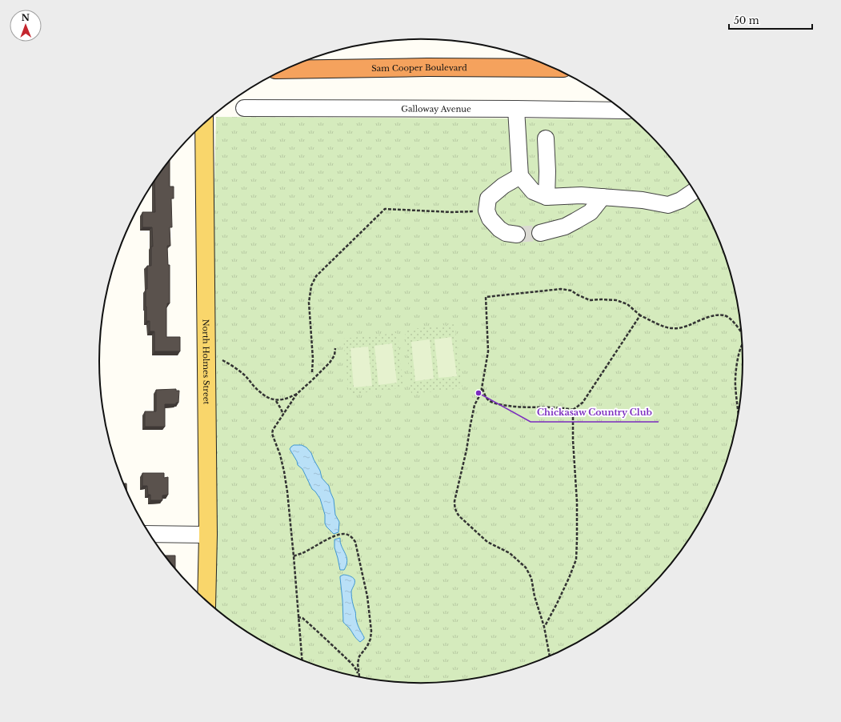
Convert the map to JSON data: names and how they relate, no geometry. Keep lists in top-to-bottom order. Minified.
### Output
{"streets":{"highway":["Sam Cooper Boulevard"],"main road":["North Holmes Street"],"street":["Galloway Avenue"]},"places":["Chickasaw Country Club"],"scale_bar":"50 m","north":"top"}
